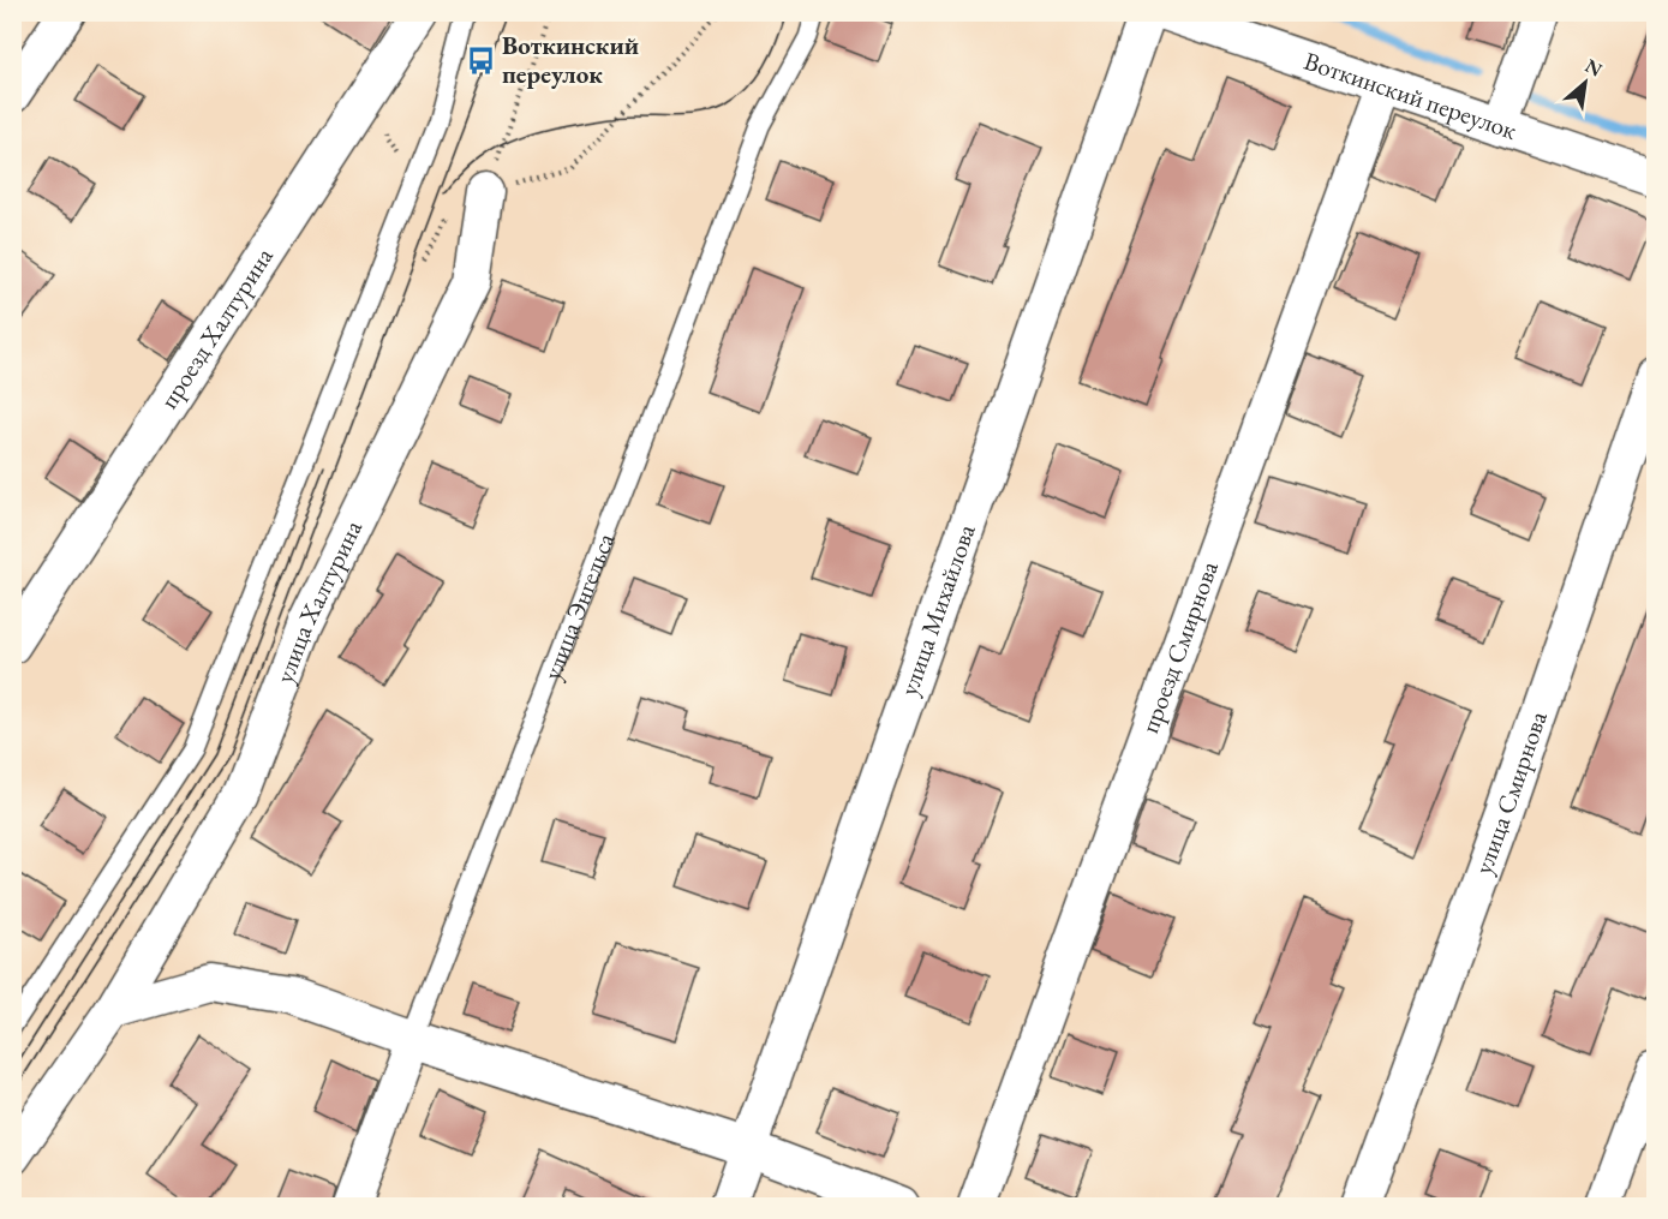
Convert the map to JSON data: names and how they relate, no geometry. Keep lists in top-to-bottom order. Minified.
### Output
{"streets":{"street":["Воткинский переулок","проезд Халтурина","улица Халтурина","улица Энгельса","улица Михайлова","проезд Смирнова","улица Смирнова"]},"crossings":[["Воткинский переулок","проезд Смирнова"]],"places":{"bus stop":["Воткинский переулок"]},"north":"top right"}
